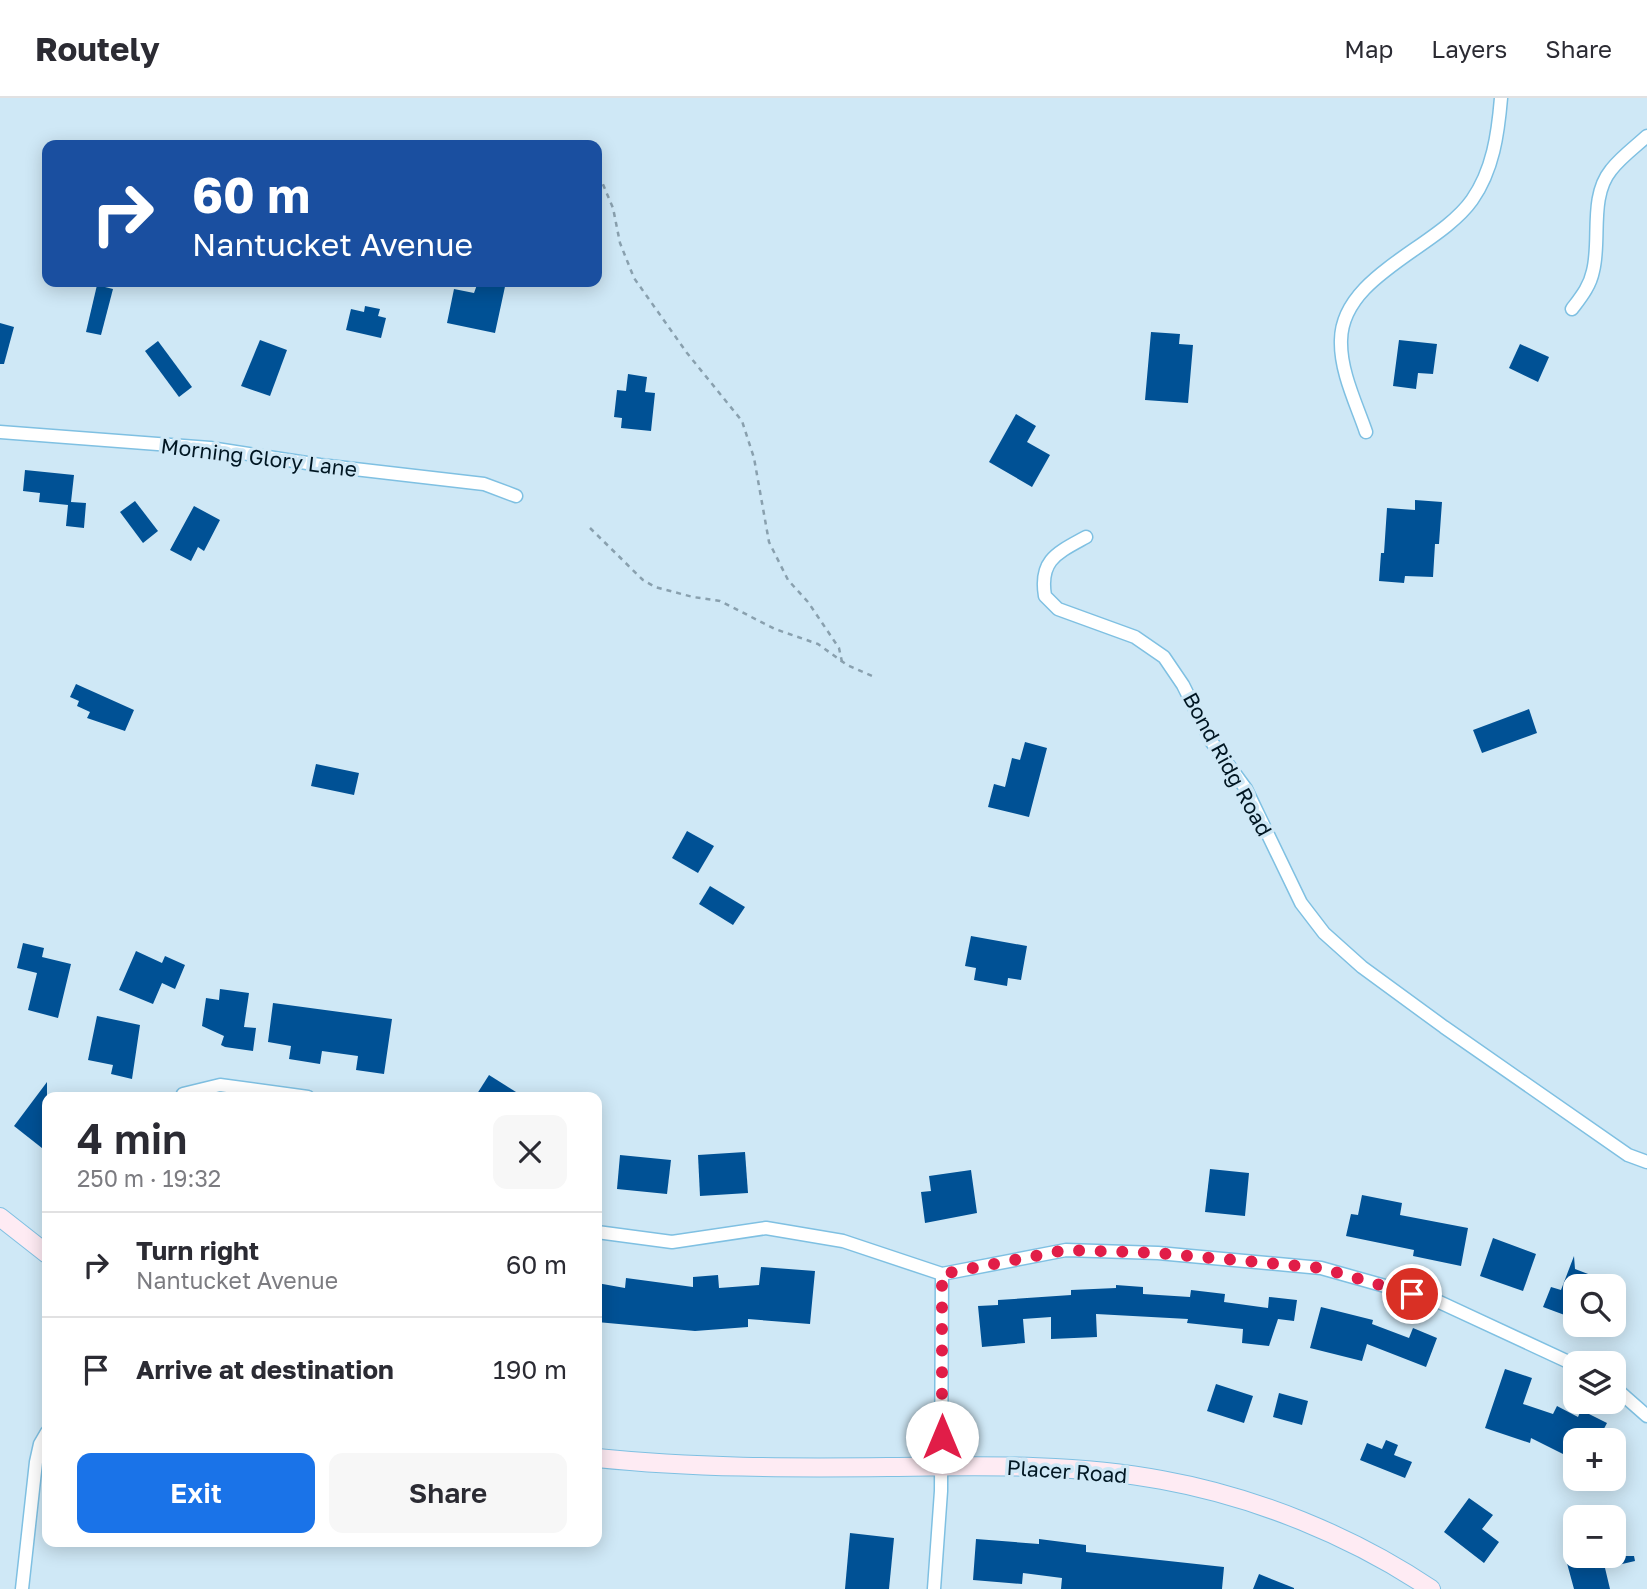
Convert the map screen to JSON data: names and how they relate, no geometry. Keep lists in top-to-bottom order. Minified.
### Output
{"streets":{"main road":["Placer Road"],"street":["Morning Glory Lane","Bond Ridg Road"]},"page":{"header":"Routely","nav":["Map","Layers","Share"],"turn":["60 m","Nantucket Avenue"],"heading":["4 min","250 m · 19:32"],"list":[{"name":"Turn right","note":"Nantucket Avenue","value":"60 m"},{"name":"Arrive at destination","value":"190 m"}],"map_buttons":["+","−"],"buttons":["Exit","Share"]}}
